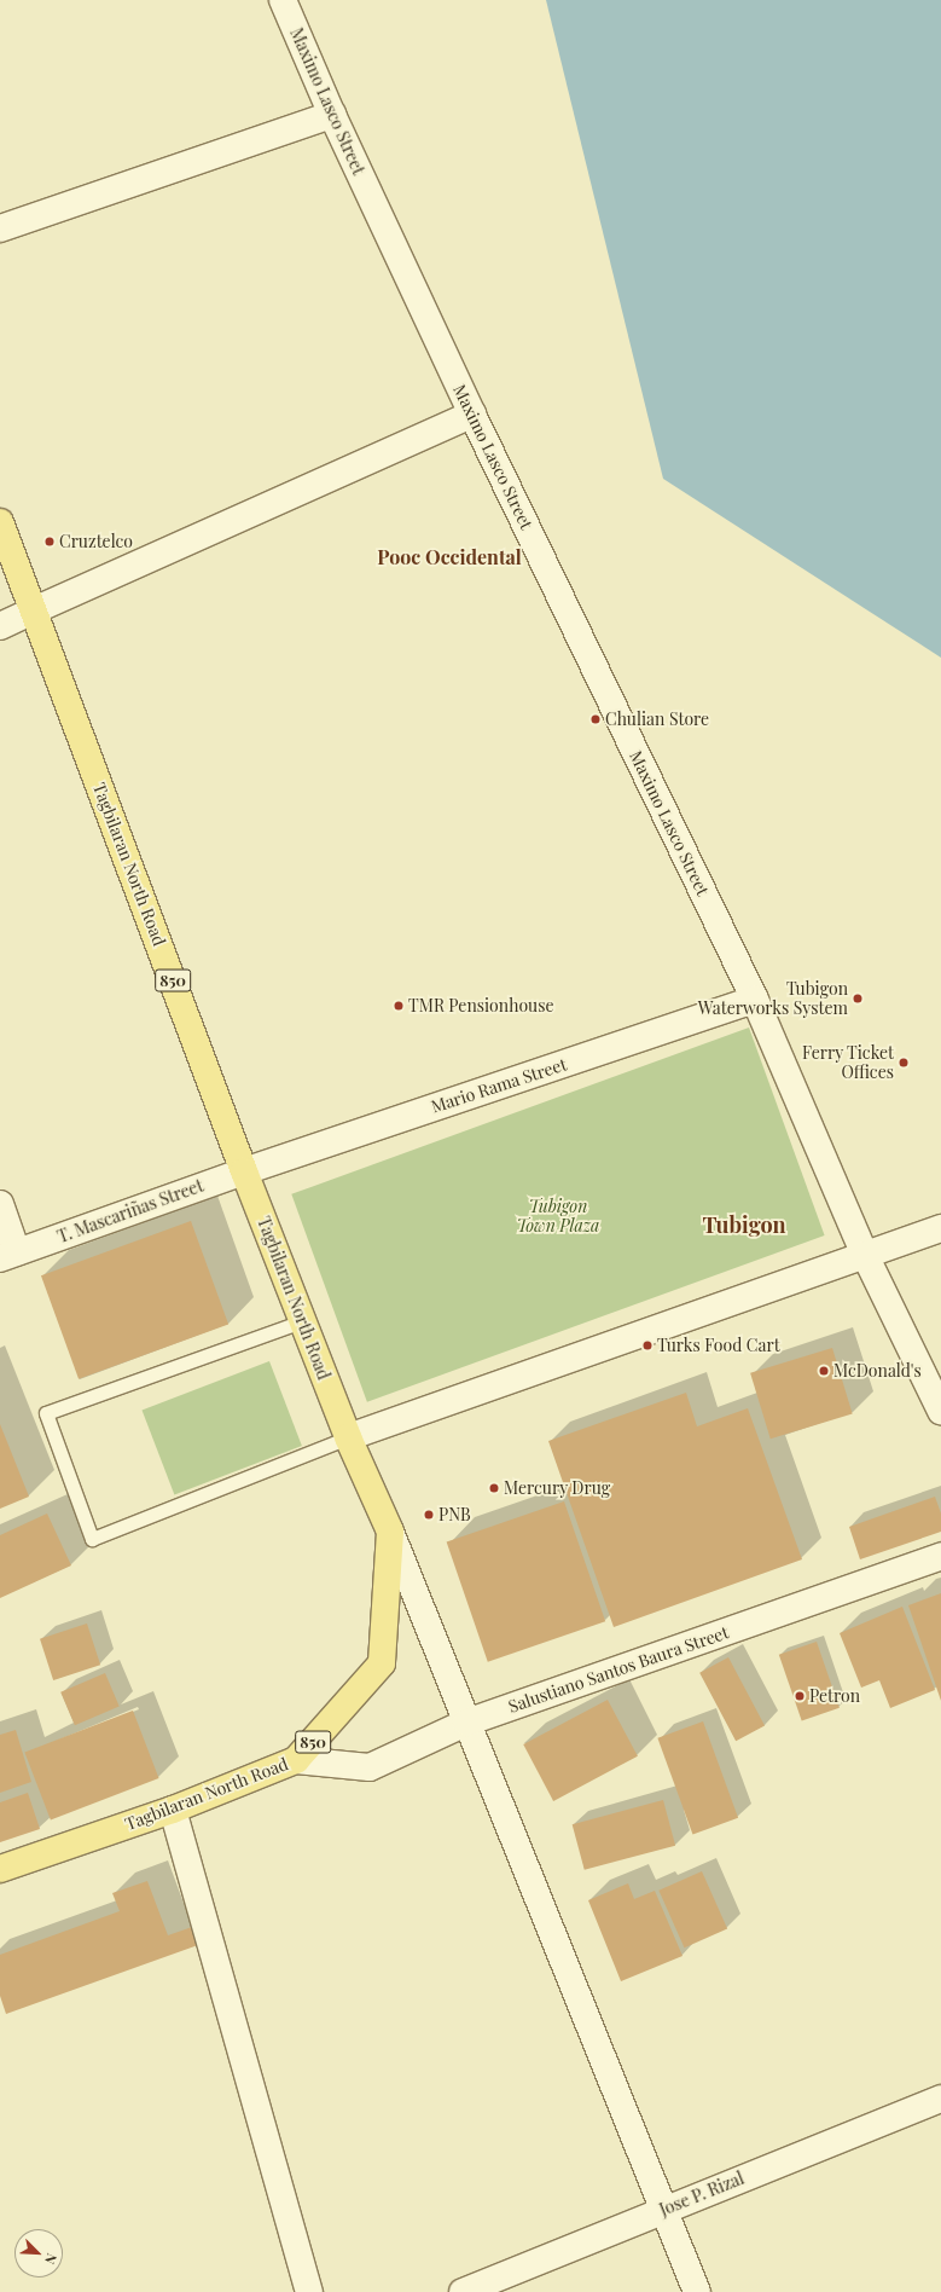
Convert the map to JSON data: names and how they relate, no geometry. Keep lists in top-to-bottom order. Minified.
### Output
{"streets":{"main road":["Tagbilaran North Road","850"],"street":["Maximo Lasco Street","Mario Rama Street","T. Mascariñas Street","Salustiano Santos Baura Street","Jose P. Rizal"]},"crossings":[["Maximo Lasco Street","Mario Rama Street"],["Tagbilaran North Road","Mario Rama Street"],["Tagbilaran North Road","T. Mascariñas Street"],["Tagbilaran North Road","Salustiano Santos Baura Street"],["Mario Rama Street","T. Mascariñas Street"]],"districts":["Pooc Occidental","Tubigon"],"parks":["Tubigon Town Plaza"],"places":["Cruztelco","Chulian Store","Tubigon Waterworks System","TMR Pensionhouse","Ferry Ticket Offices","Turks Food Cart","McDonald's","Mercury Drug","PNB","Petron"],"north":"bottom right"}
